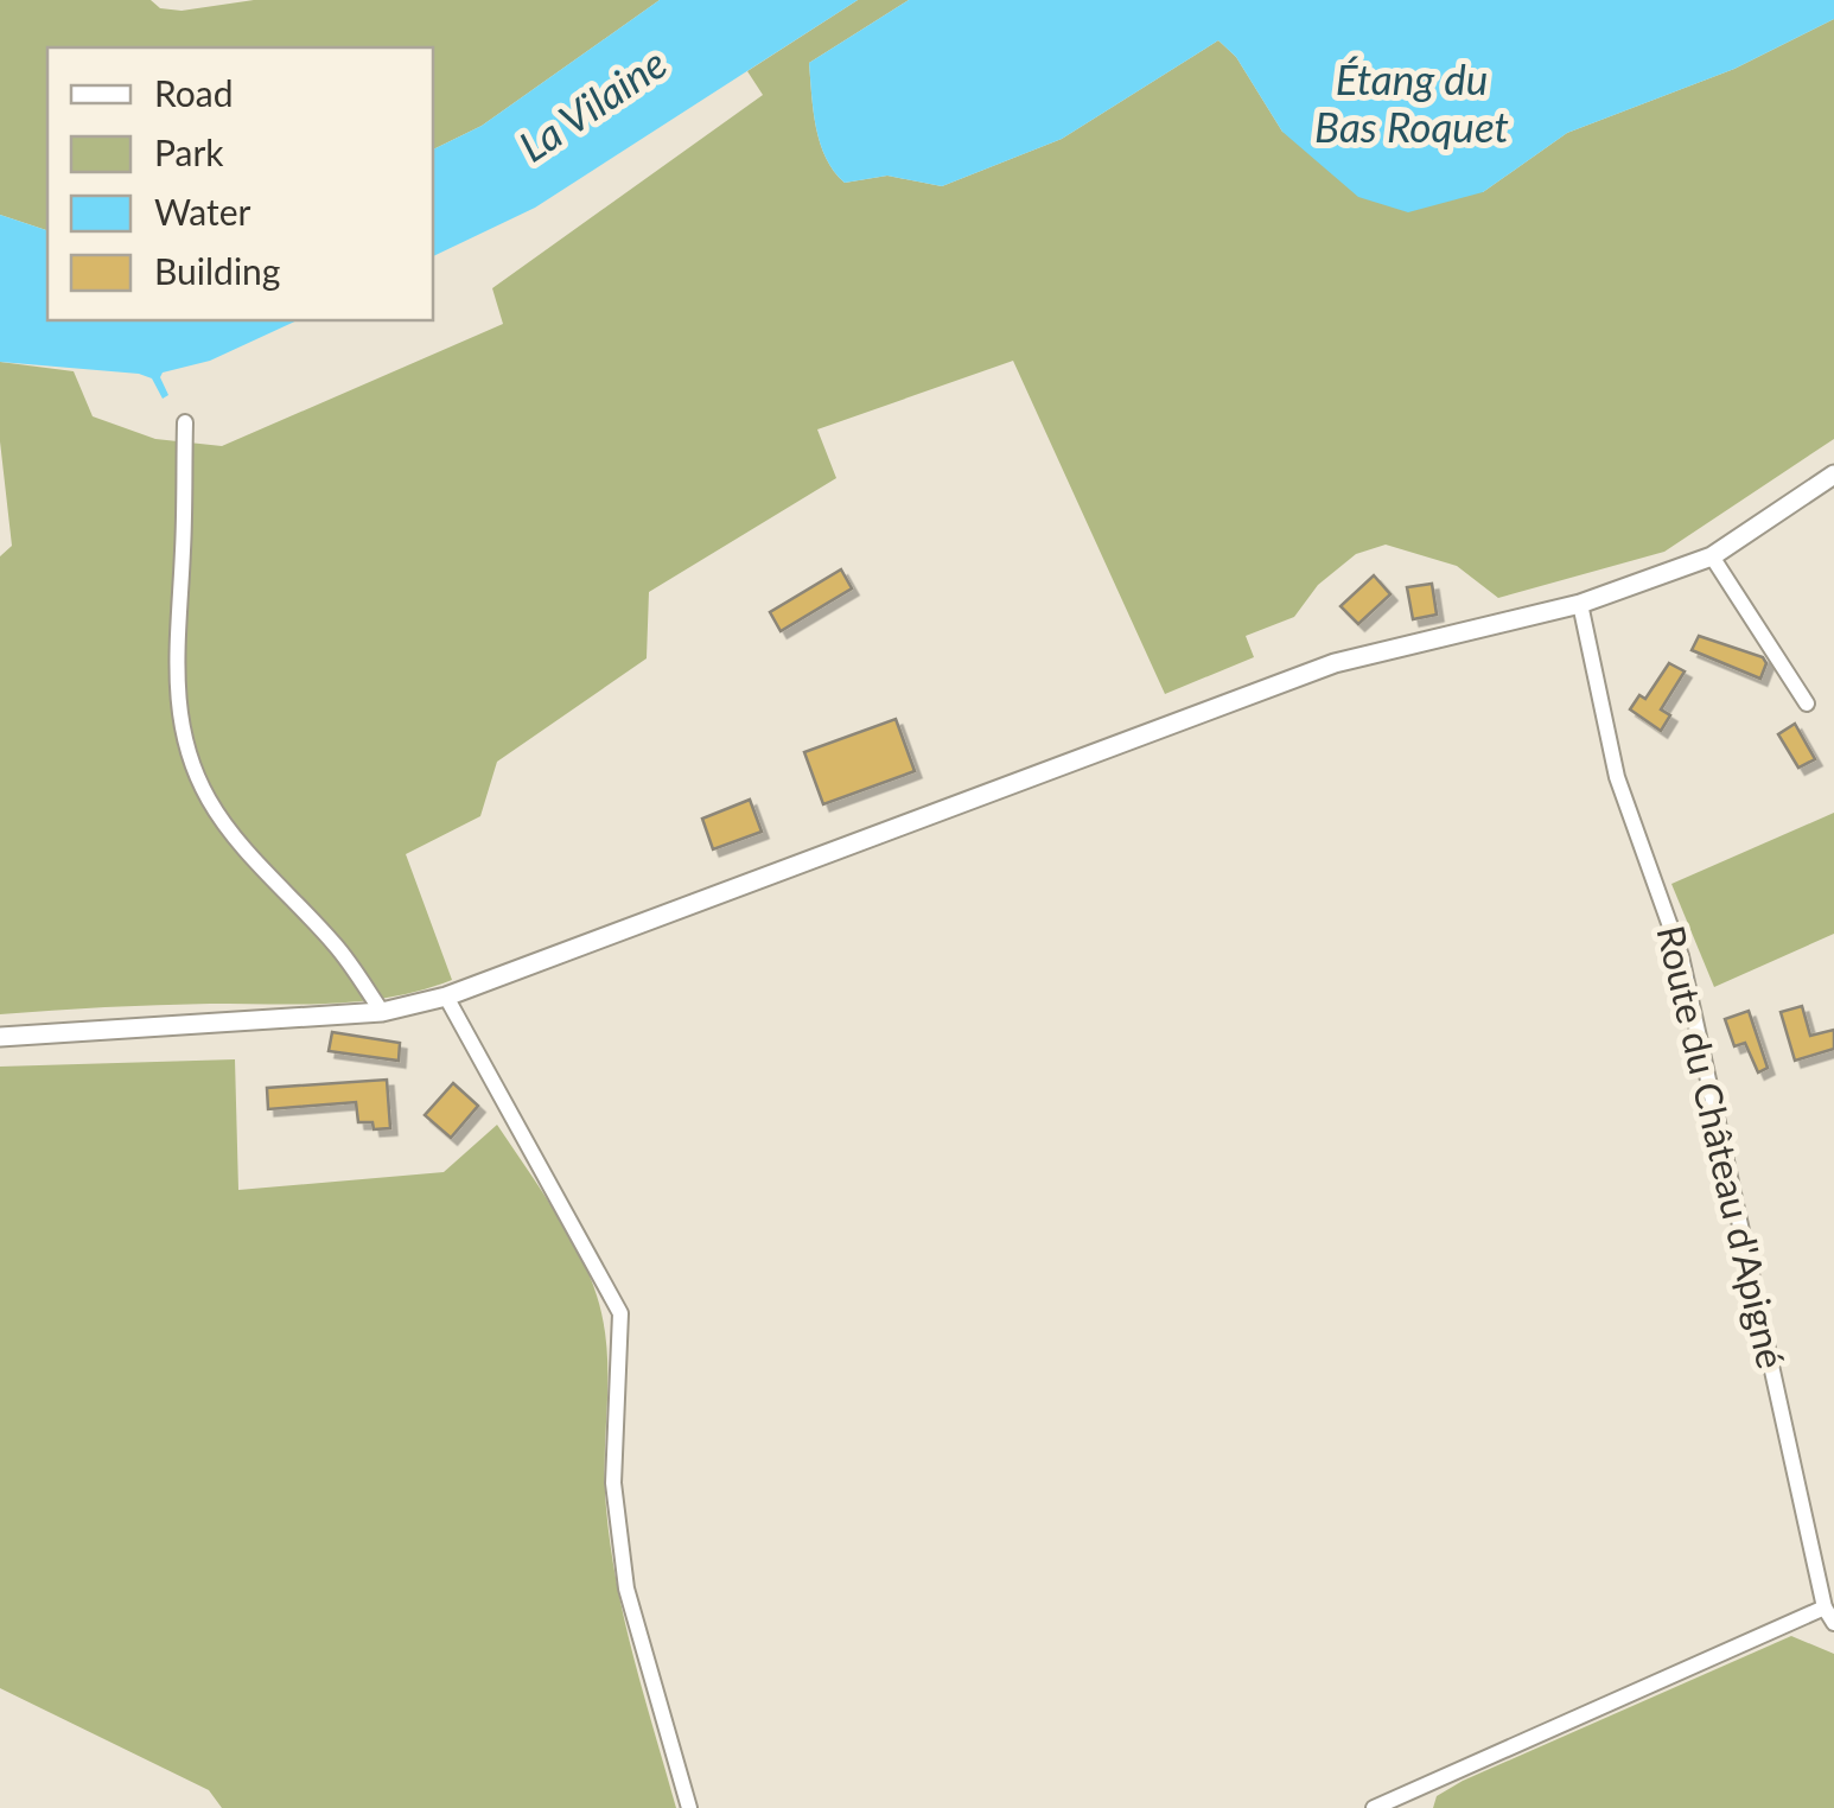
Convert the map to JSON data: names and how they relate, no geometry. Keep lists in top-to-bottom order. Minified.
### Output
{"streets":{"street":["Route du Château d'Apigné"]},"water":["Étang du Bas Roquet","La Vilaine"],"legend":["Road","Park","Water","Building"]}
